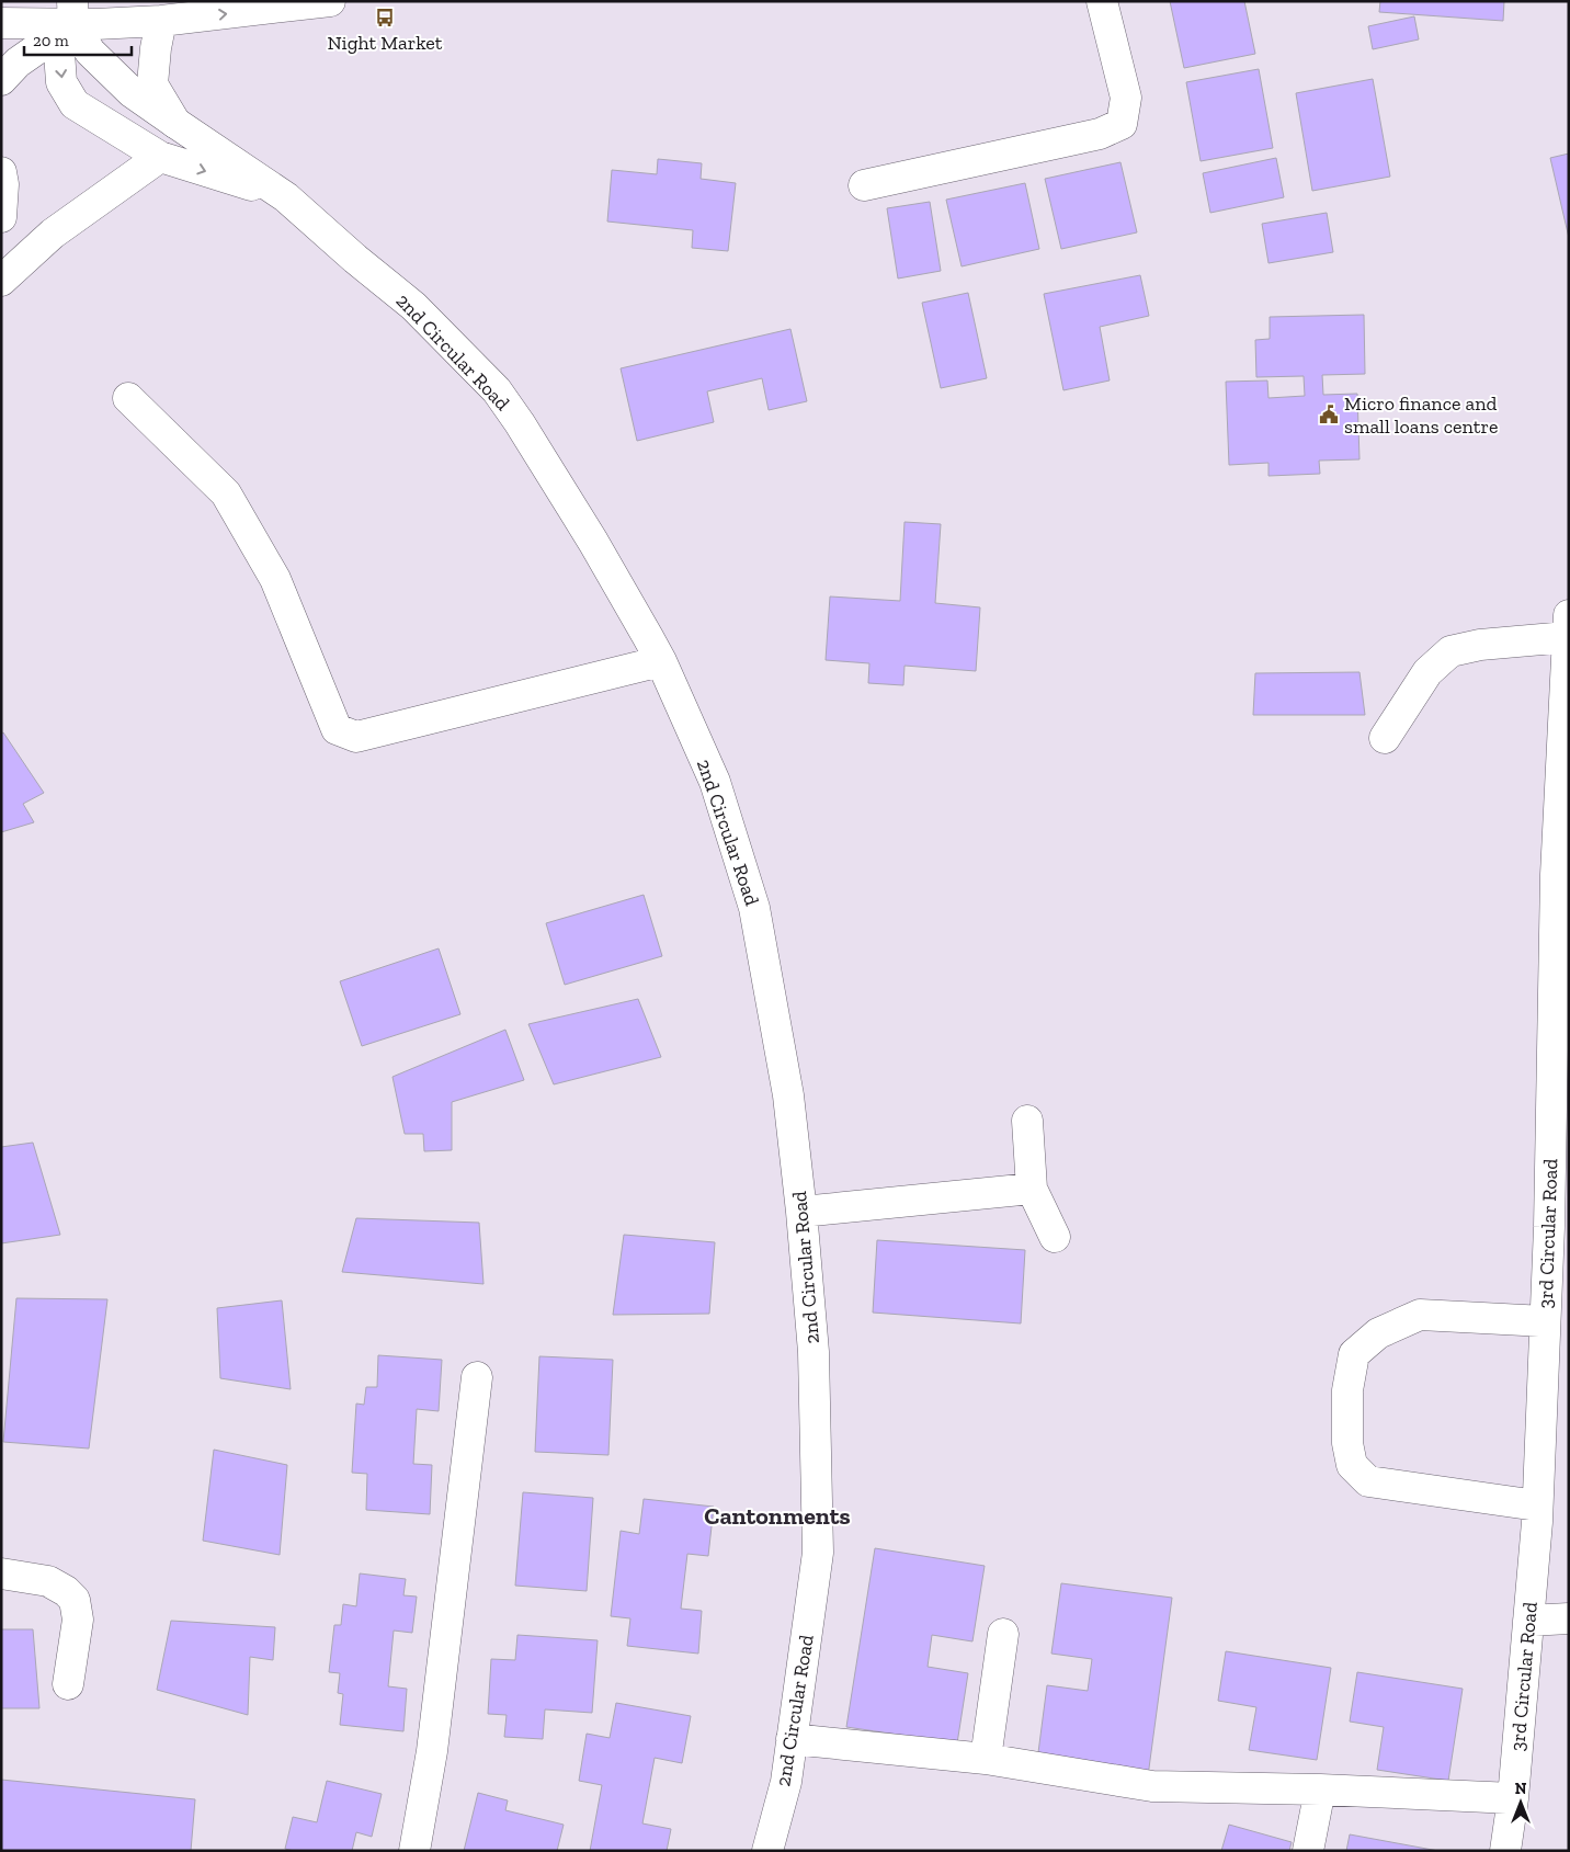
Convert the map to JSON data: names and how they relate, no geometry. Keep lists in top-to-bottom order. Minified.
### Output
{"streets":{"street":["2nd Circular Road","3rd Circular Road"]},"districts":["Cantonments"],"places":{"bus stop":["Night Market"],"public building":["Micro finance and small loans centre"]},"scale_bar":"20 m","north":"top"}
